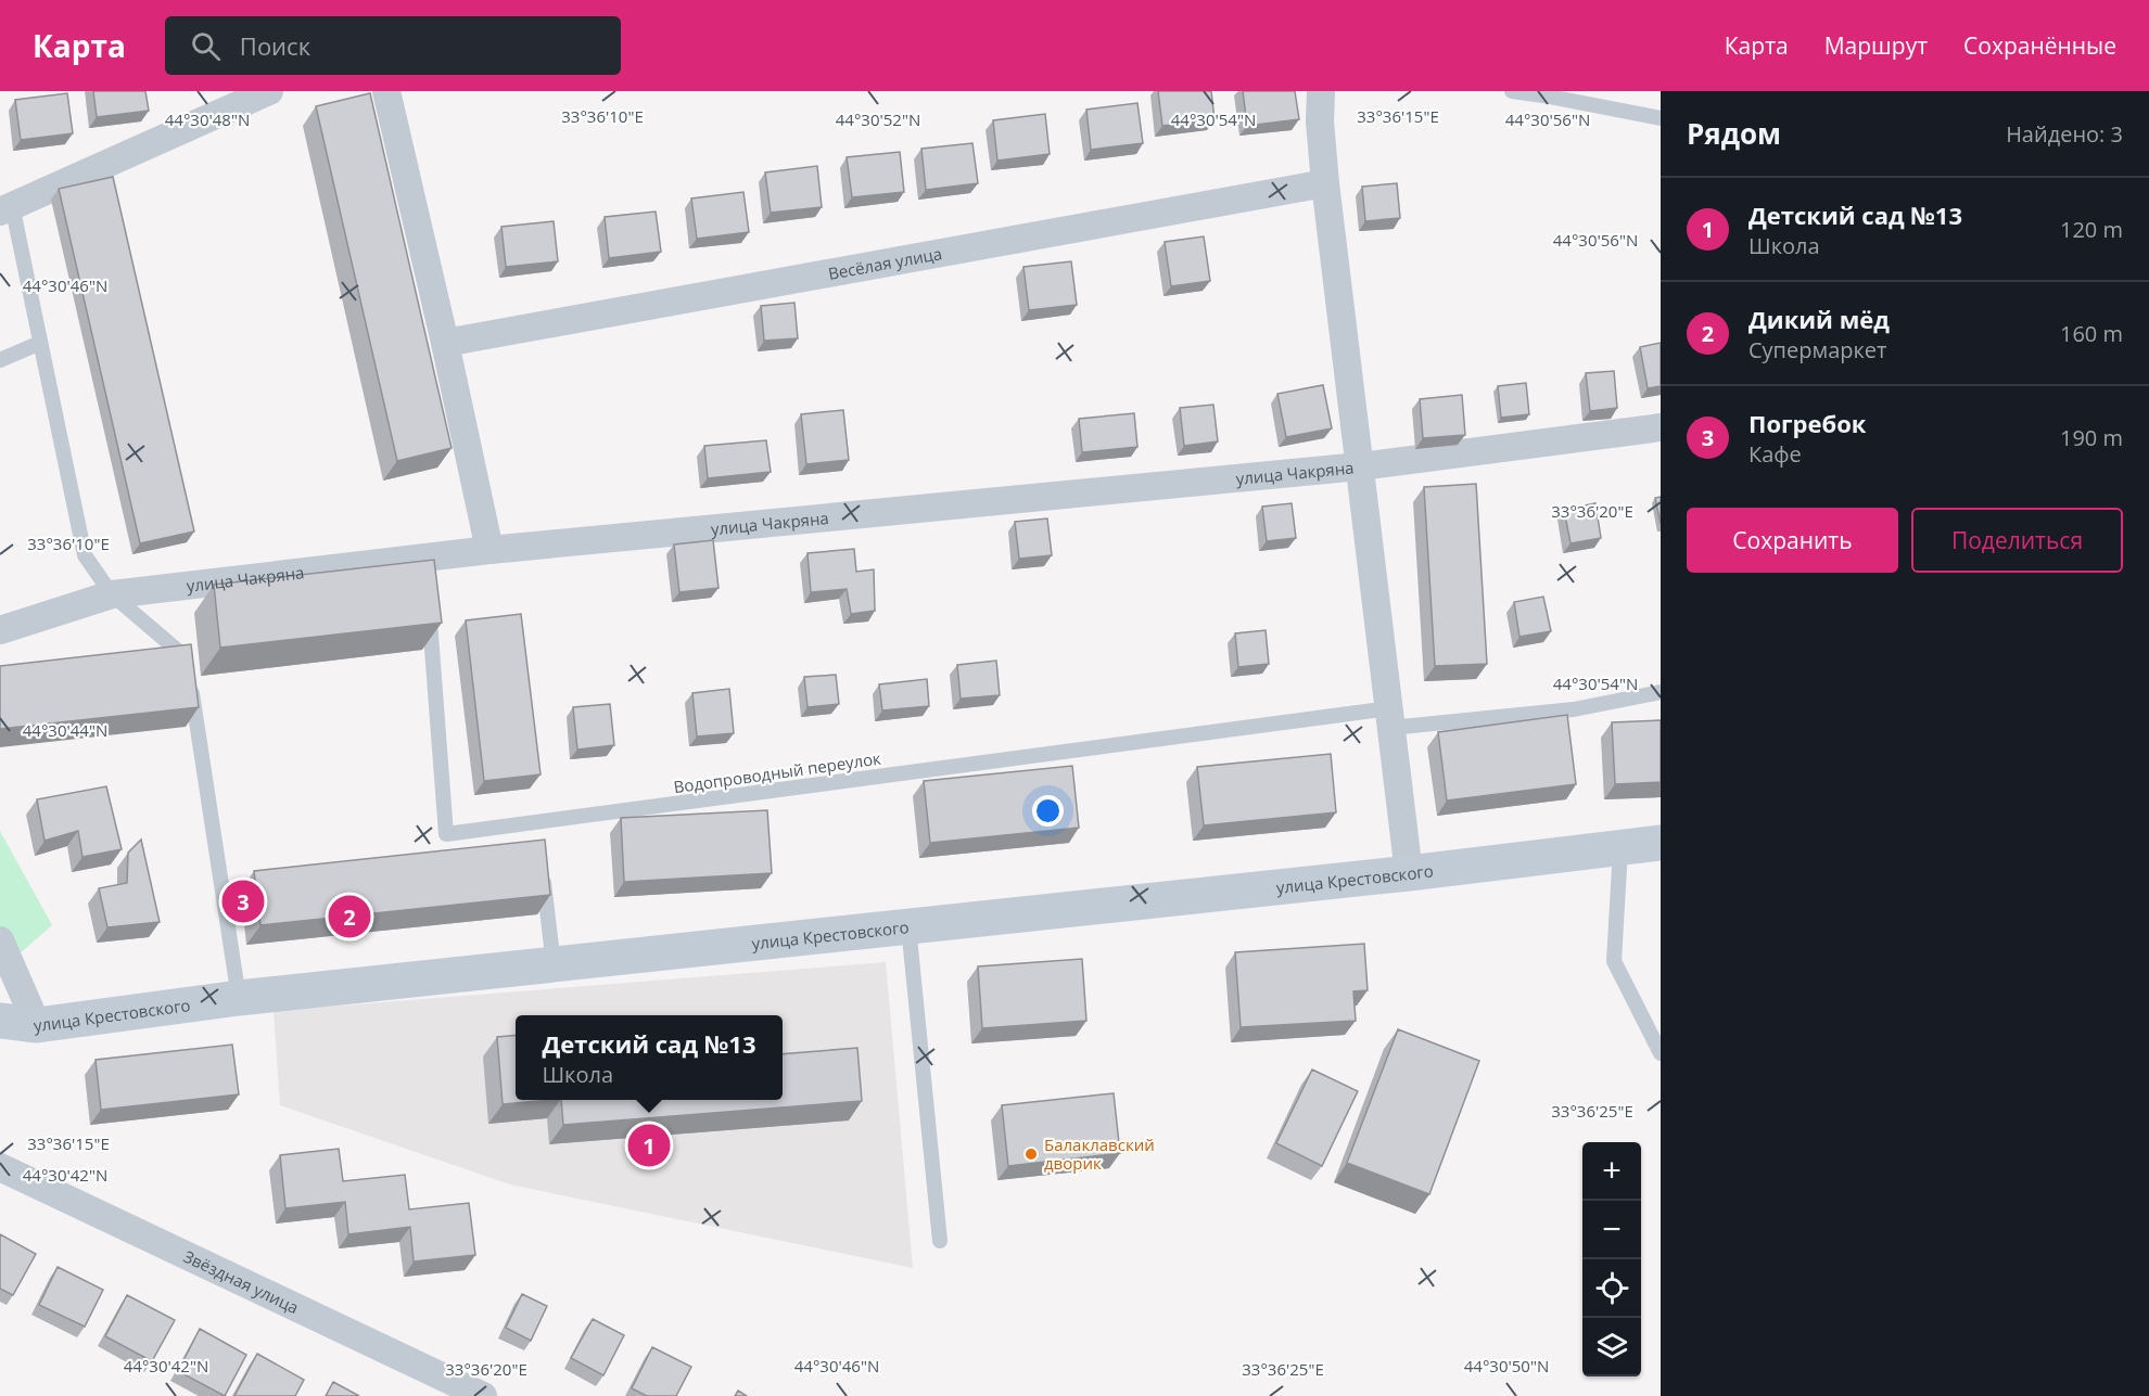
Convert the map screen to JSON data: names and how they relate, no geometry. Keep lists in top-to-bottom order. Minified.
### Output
{"streets":{"main road":["улица Крестовского"],"street":["Весёлая улица","улица Чакряна","Звёздная улица"],"lane":["Водопроводный переулок"]},"places":["Балаклавский дворик"],"page":{"header":"Карта","search":"Поиск","nav":["Карта","Маршрут","Сохранённые"],"heading":["Рядом","Найдено: 3"],"list":[{"mark":"1","name":"Детский сад №13","note":"Школа","value":"120 m"},{"mark":"2","name":"Дикий мёд","note":"Супермаркет","value":"160 m"},{"mark":"3","name":"Погребок","note":"Кафе","value":"190 m"}],"buttons":["Сохранить","Поделиться"],"pins":["3","2","1"],"popup":["Детский сад №13","Школа"],"map_buttons":["+","−"]},"coordinates":["33°36'10\"E","33°36'15\"E","44°30'48\"N","44°30'52\"N","44°30'54\"N","44°30'56\"N","44°30'46\"N","33°36'20\"E","44°30'44\"N","33°36'25\"E","44°30'42\"N","44°30'50\"N"]}
